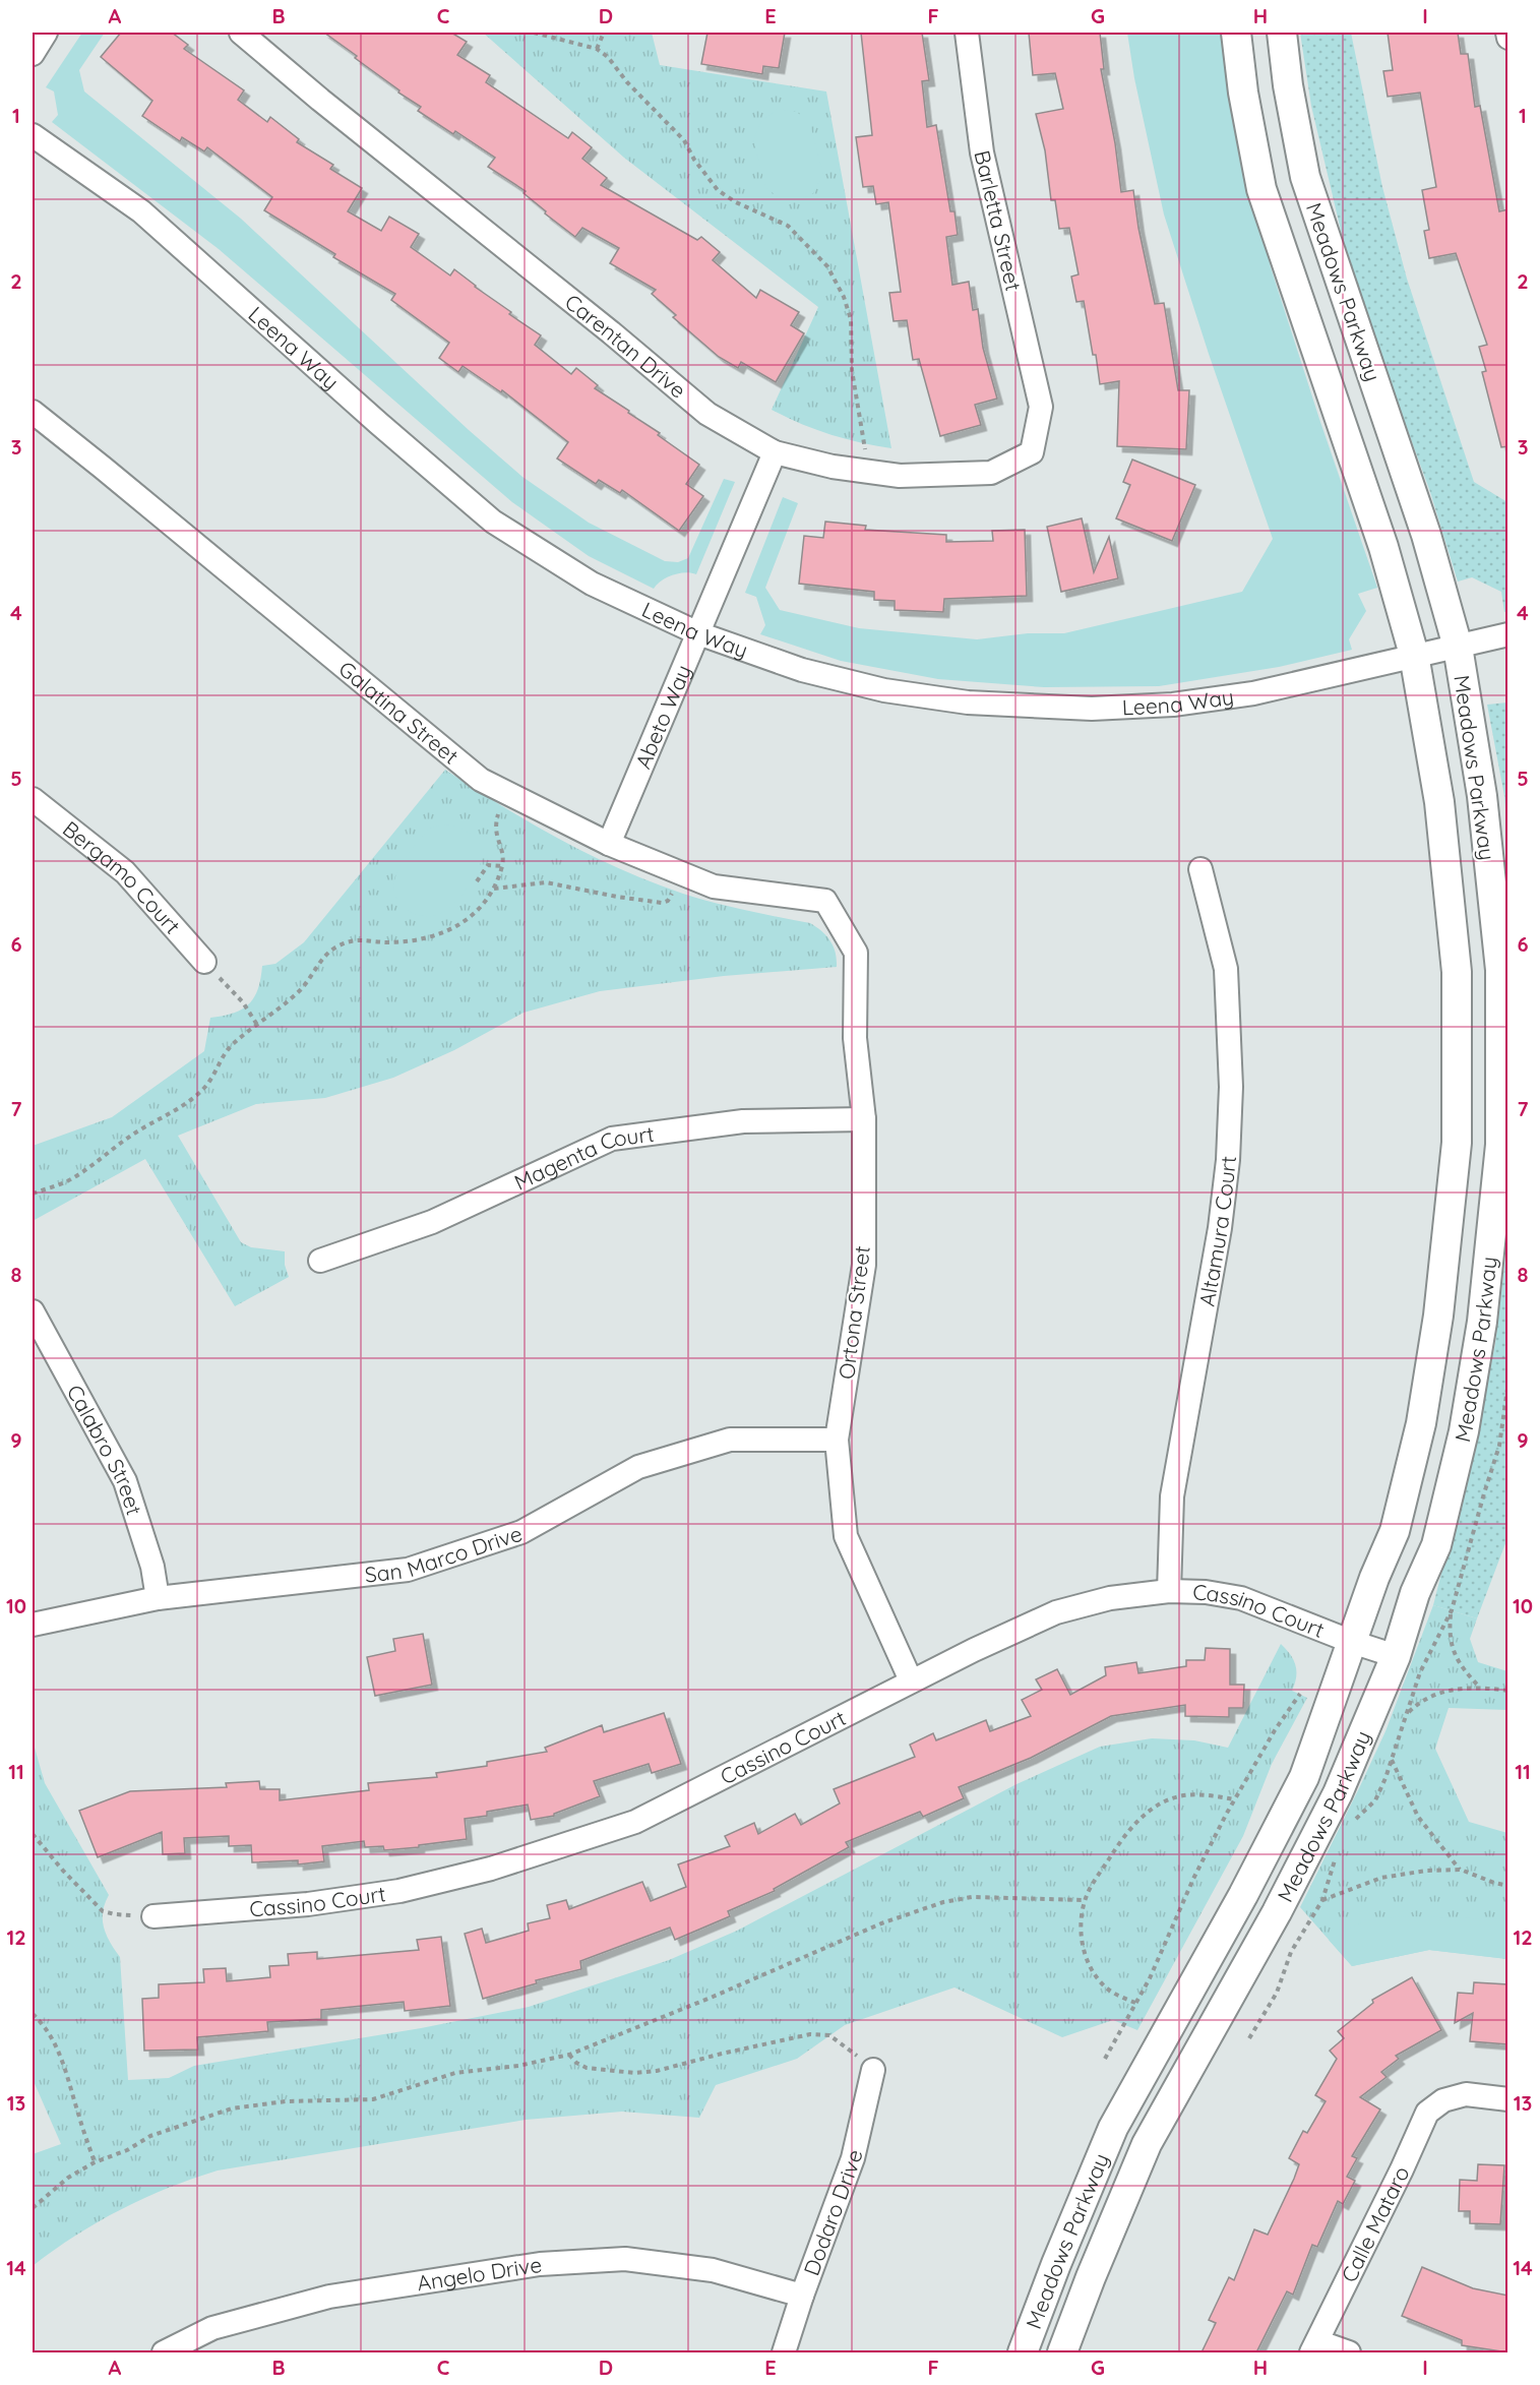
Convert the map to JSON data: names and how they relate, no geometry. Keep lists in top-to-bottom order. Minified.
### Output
{"streets":{"main road":["Meadows Parkway"],"street":["Barletta Street","Carentan Drive","Leena Way","Galatina Street","Abeto Way","Bergamo Court","Magenta Court","Altamura Court","Ortona Street","Calabro Street","San Marco Drive","Cassino Court","Dodaro Drive","Calle Mataro","Angelo Drive"]},"crossings":[["Barletta Street","Carentan Drive"],["Meadows Parkway","Leena Way"],["Meadows Parkway","Cassino Court"],["Carentan Drive","Abeto Way"],["Leena Way","Abeto Way"],["Galatina Street","Abeto Way"],["Galatina Street","Ortona Street"],["Magenta Court","Ortona Street"],["Altamura Court","Cassino Court"],["Ortona Street","San Marco Drive"],["Ortona Street","Cassino Court"],["Calabro Street","San Marco Drive"],["Dodaro Drive","Angelo Drive"]],"grid":{"columns":["A","B","C","D","E","F","G","H","I"],"rows":["1","2","3","4","5","6","7","8","9","10","11","12","13","14"]}}
